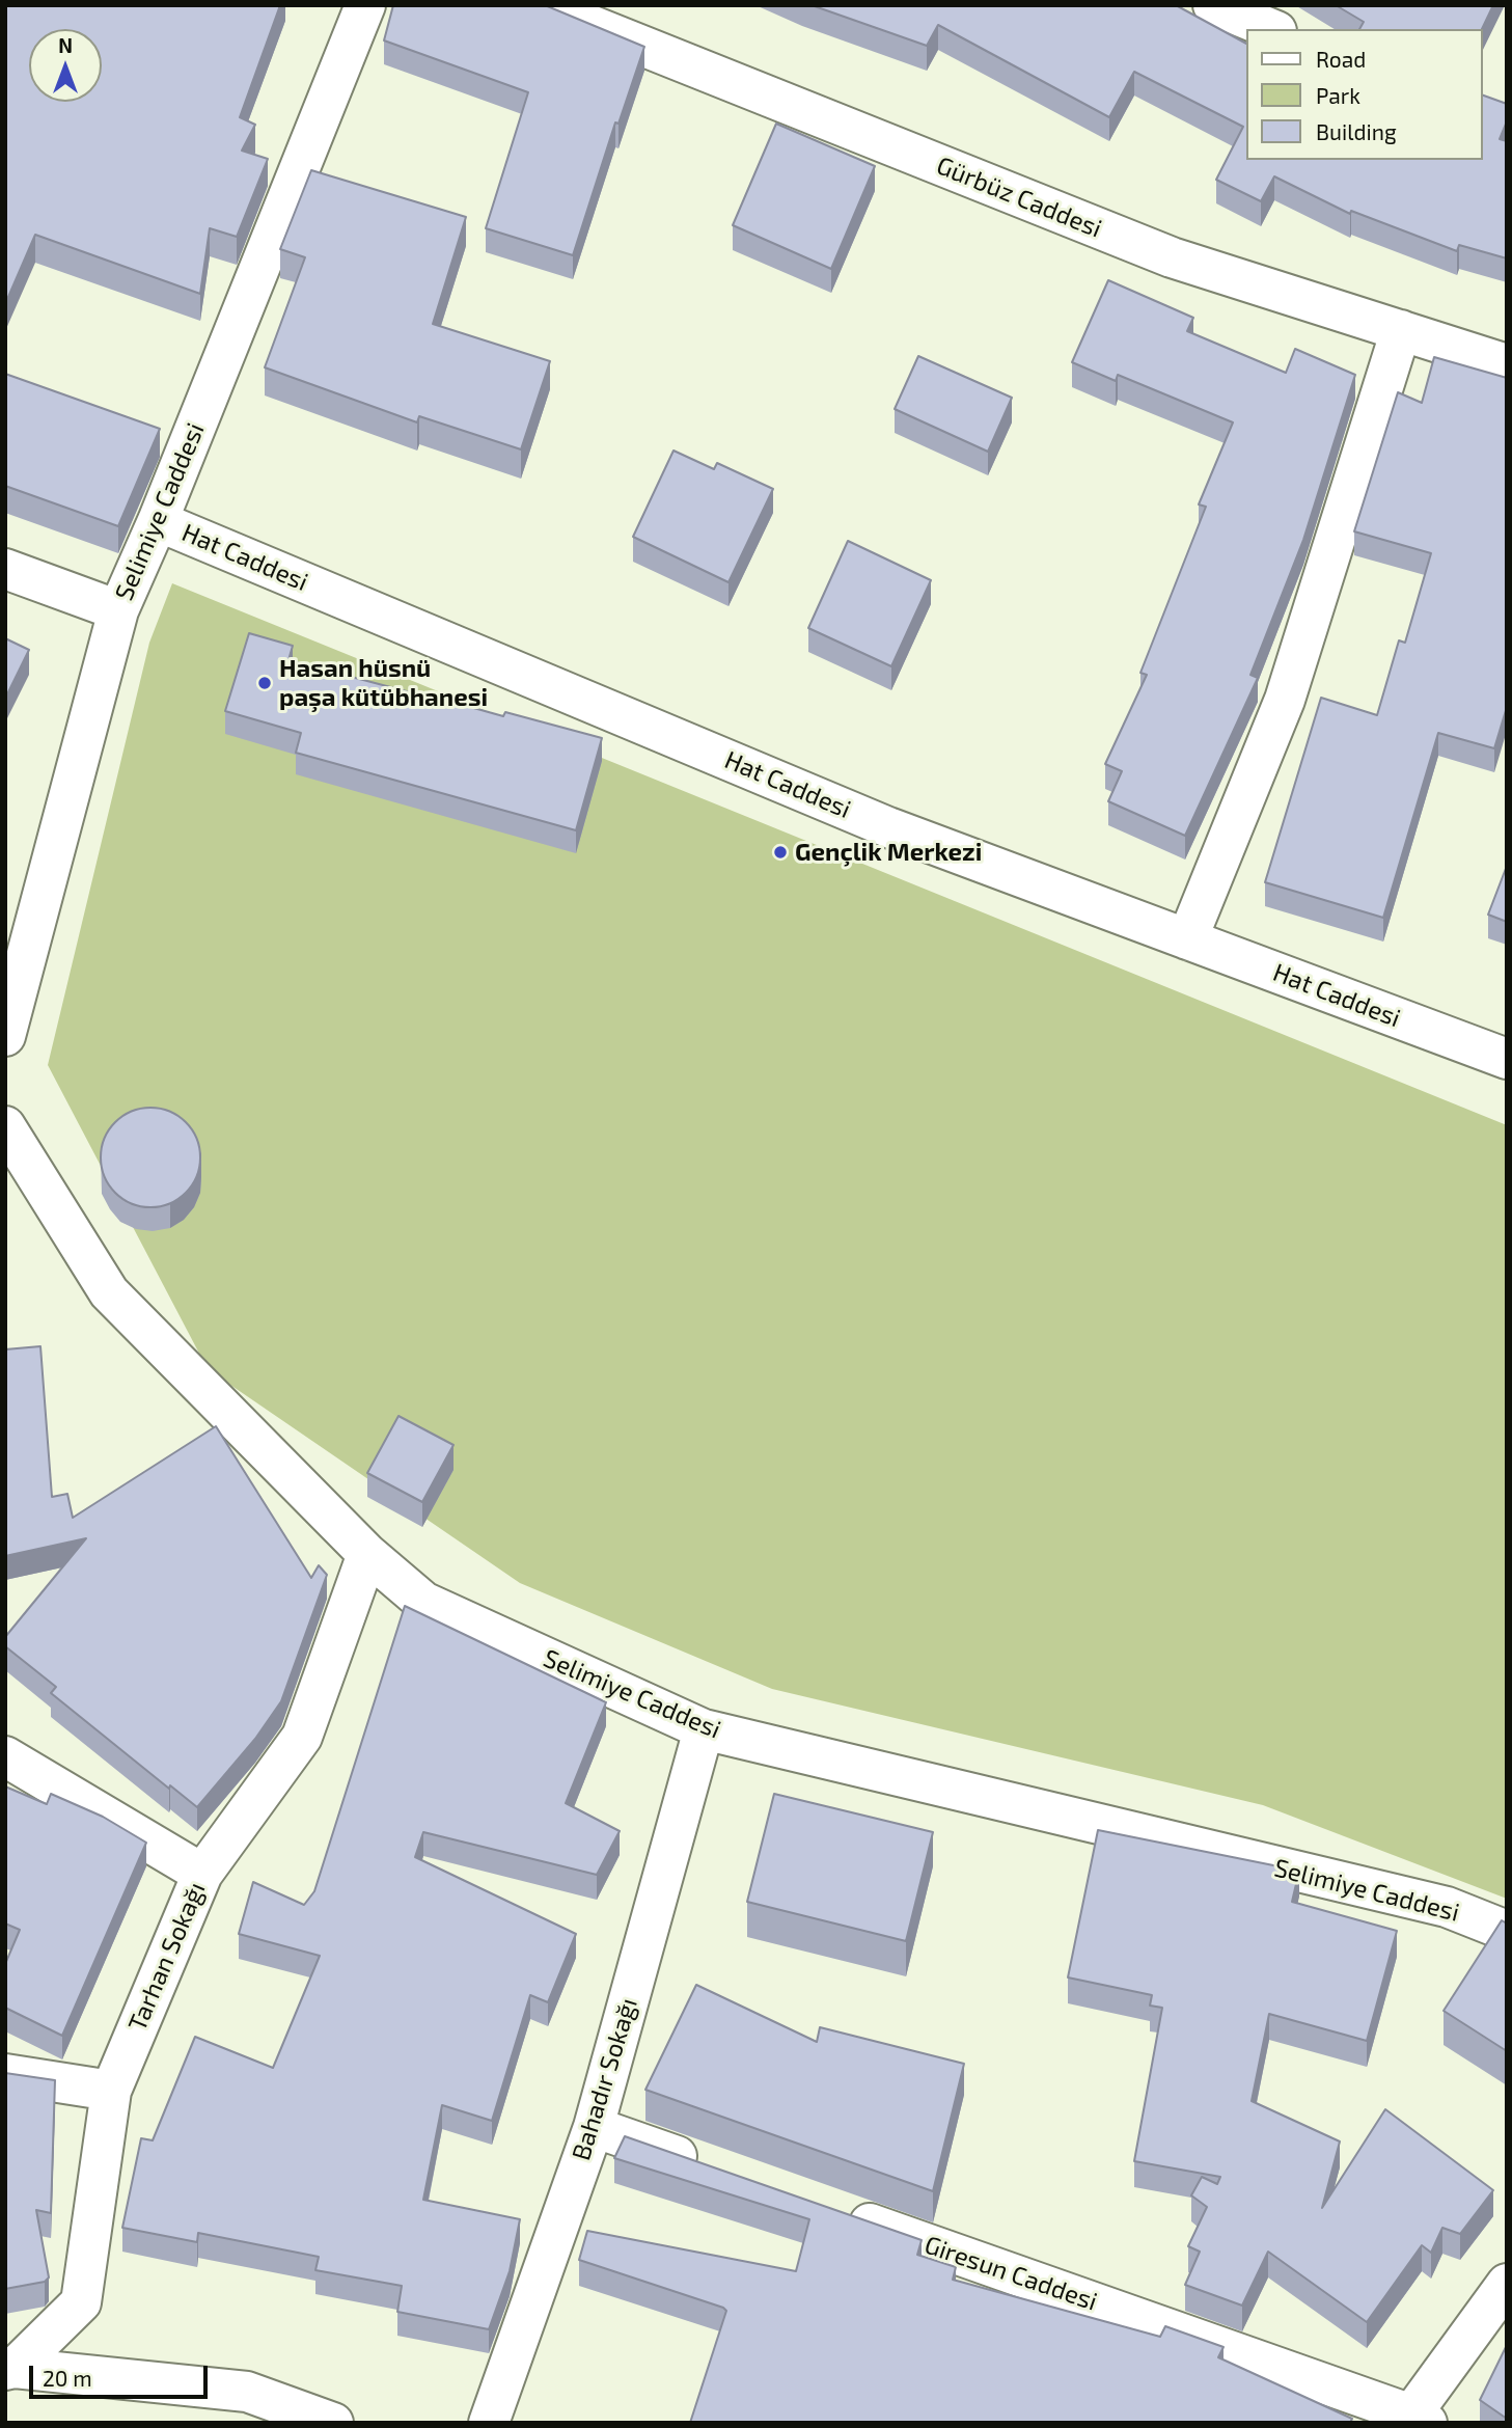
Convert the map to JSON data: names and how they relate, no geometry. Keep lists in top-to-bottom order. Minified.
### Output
{"streets":{"street":["Gürbüz Caddesi","Selimiye Caddesi","Hat Caddesi","Tarhan Sokağı","Bahadır Sokağı","Giresun Caddesi"]},"crossings":[["Selimiye Caddesi","Hat Caddesi"],["Selimiye Caddesi","Tarhan Sokağı"],["Selimiye Caddesi","Bahadır Sokağı"]],"places":["Hasan hüsnü paşa kütübhanesi","Gençlik Merkezi"],"legend":["Road","Park","Building"],"scale_bar":"20 m","north":"top"}
